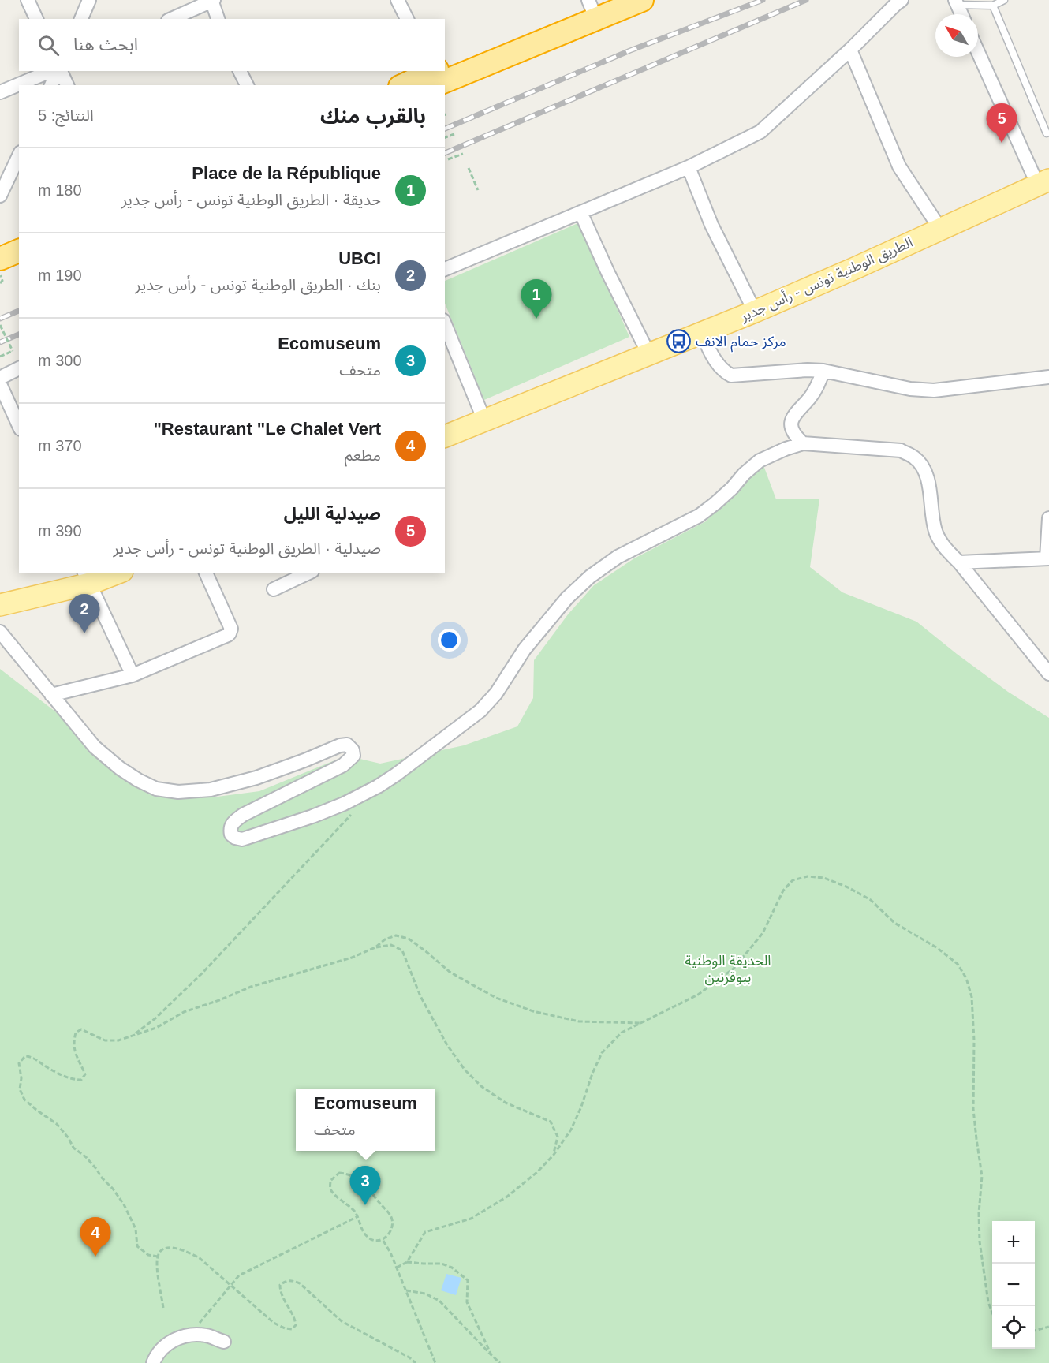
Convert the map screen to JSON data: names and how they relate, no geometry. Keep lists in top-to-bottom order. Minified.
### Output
{"streets":{"main road":["الطريق الوطنية تونس - رأس جدير"]},"parks":["الحديقة الوطنية ببوقرنين"],"places":{"bus stop":["مركز حمام الانف"]},"north":"top left","page":{"search":"ابحث هنا","heading":["بالقرب منك","النتائج: 5"],"pins":["5","1","2","3","4"],"list":[{"mark":"1","name":"Place de la République","note":"حديقة · الطريق الوطنية تونس - رأس جدير","value":"180 m"},{"mark":"2","name":"UBCI","note":"بنك · الطريق الوطنية تونس - رأس جدير","value":"190 m"},{"mark":"3","name":"Ecomuseum","note":"متحف","value":"300 m"},{"mark":"4","name":"Restaurant \"Le Chalet Vert\"","note":"مطعم","value":"370 m"},{"mark":"5","name":"صيدلية الليل","note":"صيدلية · الطريق الوطنية تونس - رأس جدير","value":"390 m"}],"popup":["Ecomuseum","متحف"],"map_buttons":["+","−"]}}
